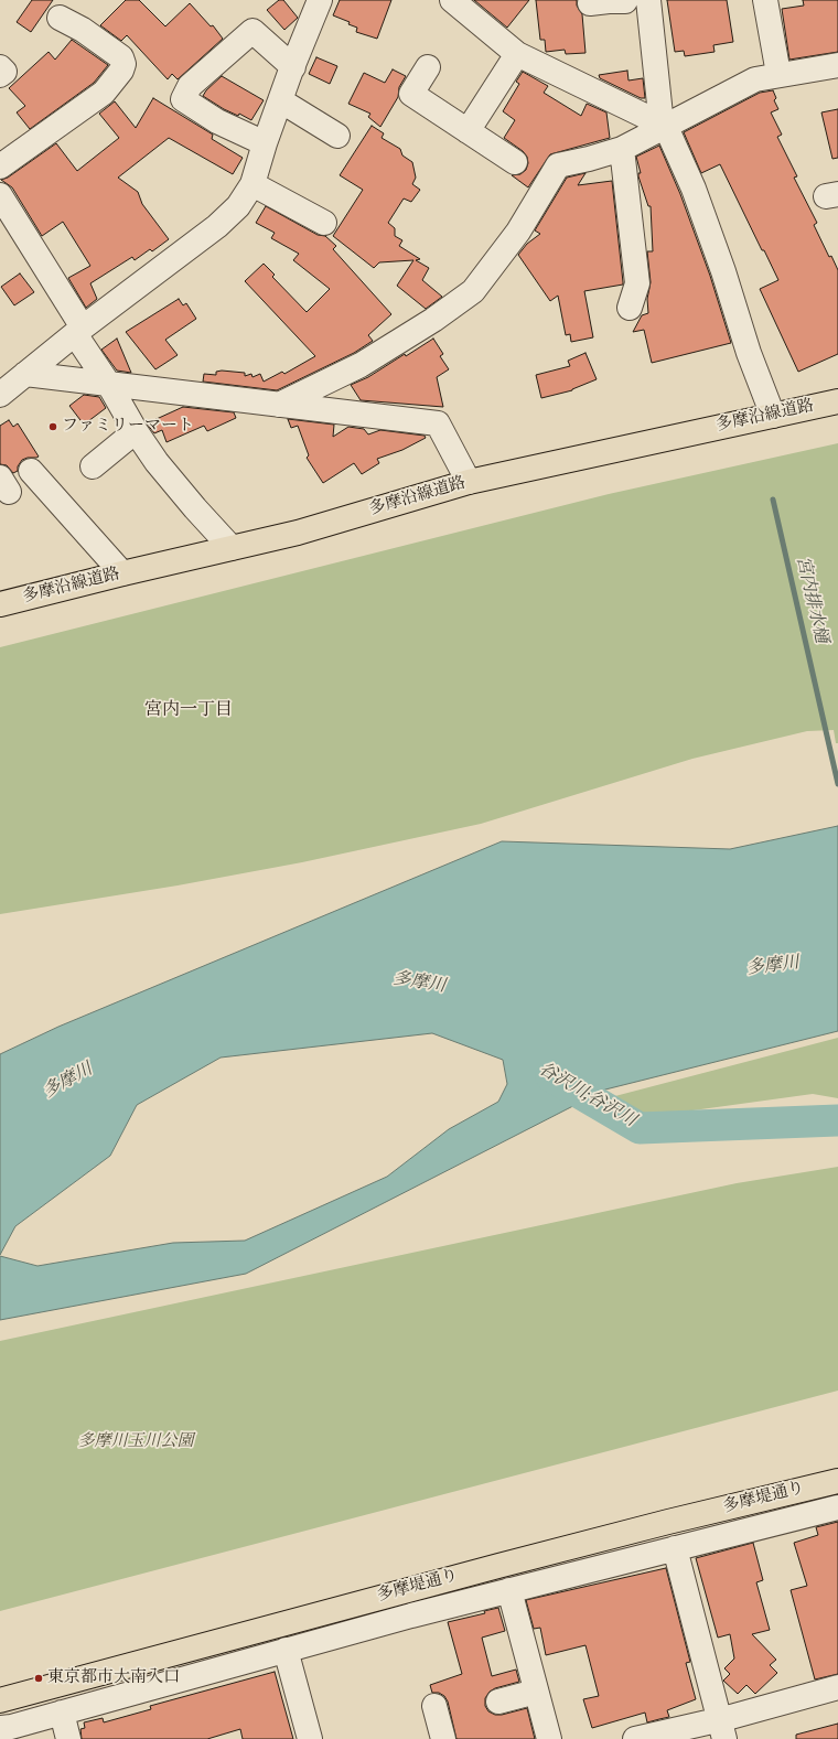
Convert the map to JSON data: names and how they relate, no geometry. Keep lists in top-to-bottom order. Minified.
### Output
{"streets":{"main road":["多摩沿線道路","多摩堤通り"]},"districts":["宮内一丁目"],"water":["宮内排水樋","多摩川","谷沢川;谷沢川"],"parks":["多摩川玉川公園"],"places":["ファミリーマート","東京都市大南入口"]}
